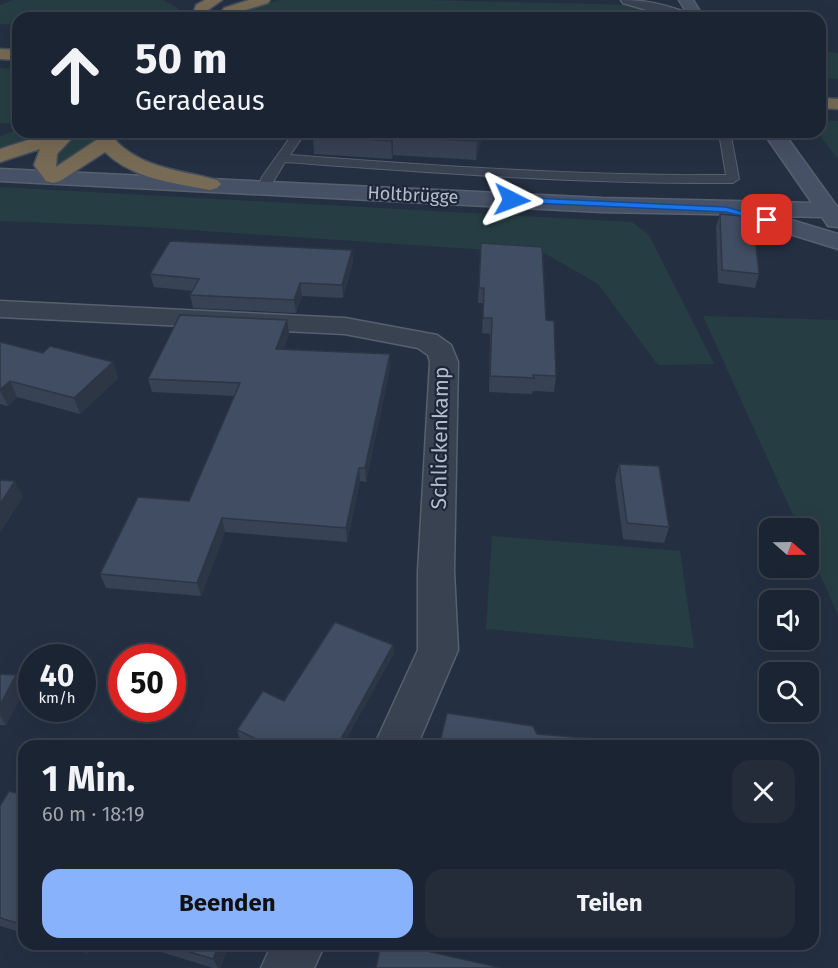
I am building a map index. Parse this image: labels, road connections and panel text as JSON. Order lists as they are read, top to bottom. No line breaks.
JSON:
{"streets":{"main road":["Holtbrügge"],"street":["Schlickenkamp"]},"north":"right","page":{"turn":["50 m","Geradeaus"],"speed":"40 km/h","limit":"50","heading":["1 Min.","60 m · 18:19"],"buttons":["Beenden","Teilen"]}}
